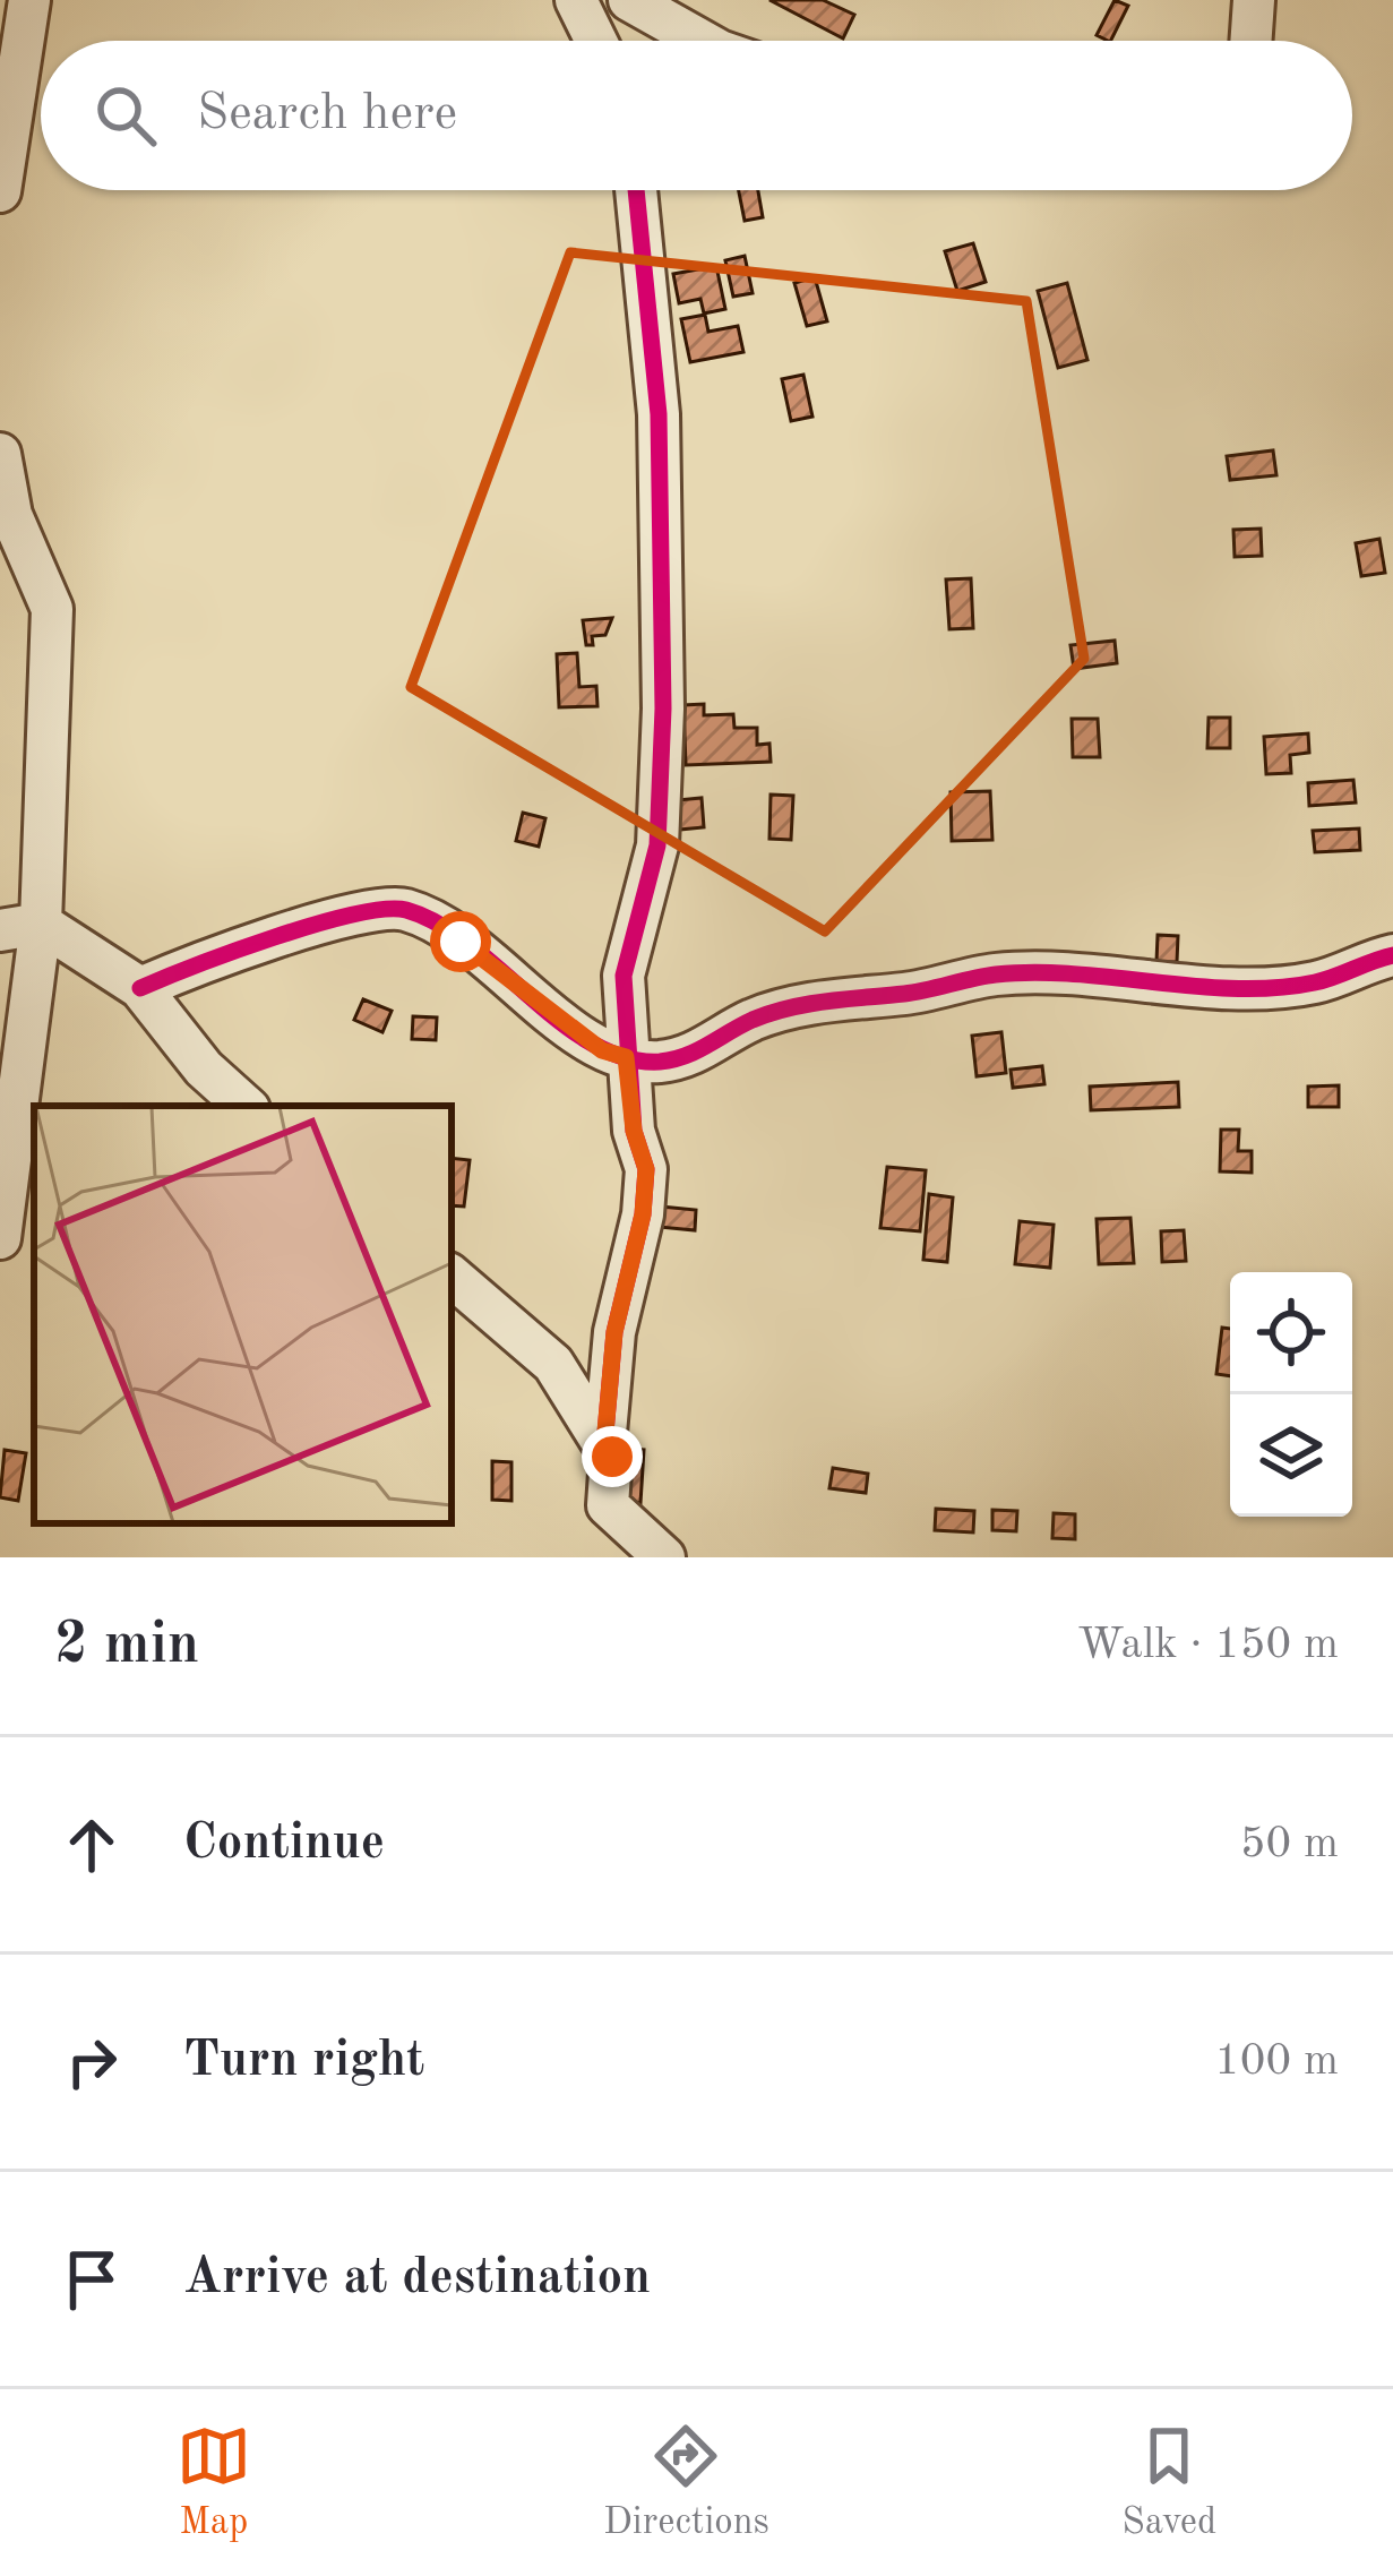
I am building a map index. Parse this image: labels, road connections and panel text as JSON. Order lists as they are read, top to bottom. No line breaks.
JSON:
{"page":{"search":"Search here","heading":["2 min","Walk · 150 m"],"list":[["Continue","50 m"],["Turn right","100 m"],"Arrive at destination"],"nav":["Map","Directions","Saved"]}}
